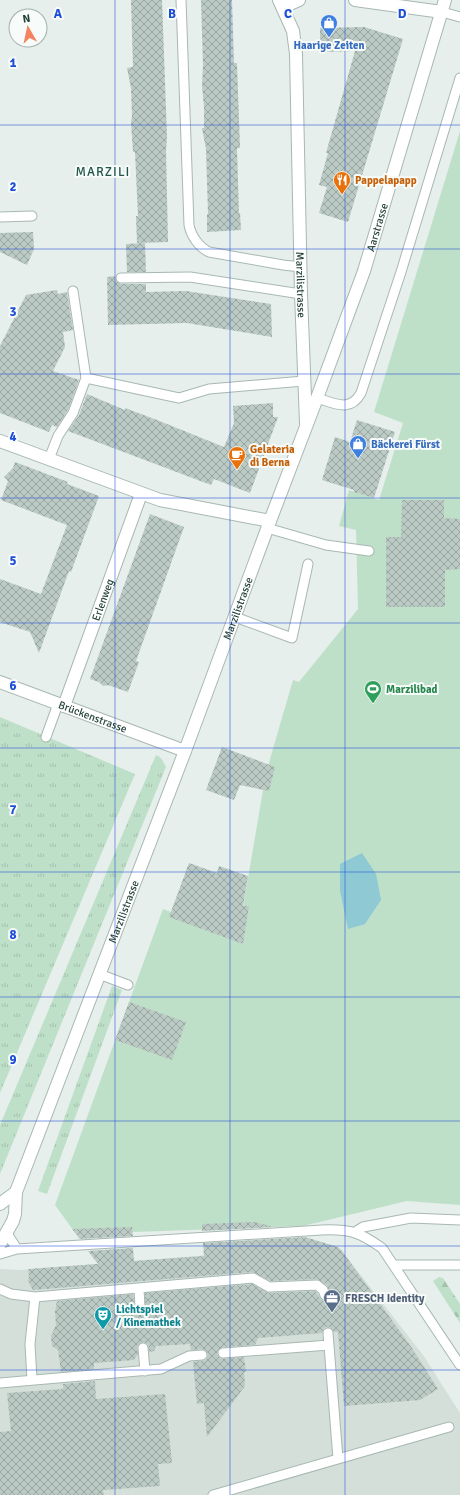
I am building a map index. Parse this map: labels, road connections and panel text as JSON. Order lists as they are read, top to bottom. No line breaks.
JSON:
{"streets":{"street":["Aarstrasse","Marzilistrasse","Erlenweg","Brückenstrasse"]},"crossings":[["Aarstrasse","Marzilistrasse"],["Marzilistrasse","Brückenstrasse"],["Erlenweg","Brückenstrasse"]],"districts":["MARZILI"],"places":{"shop":["Haarige Zeiten","Bäckerei Fürst"],"restaurant":["Pappelapapp"],"cafe":["Gelateria di Berna"],"sports":["Marzilibad"],"office":["FRESCH Identity"],"theatre":["Lichtspiel / Kinemathek"]},"north":"top","grid":{"columns":["A","B","C","D"],"rows":["1","2","3","4","5","6","7","8","9"]}}
